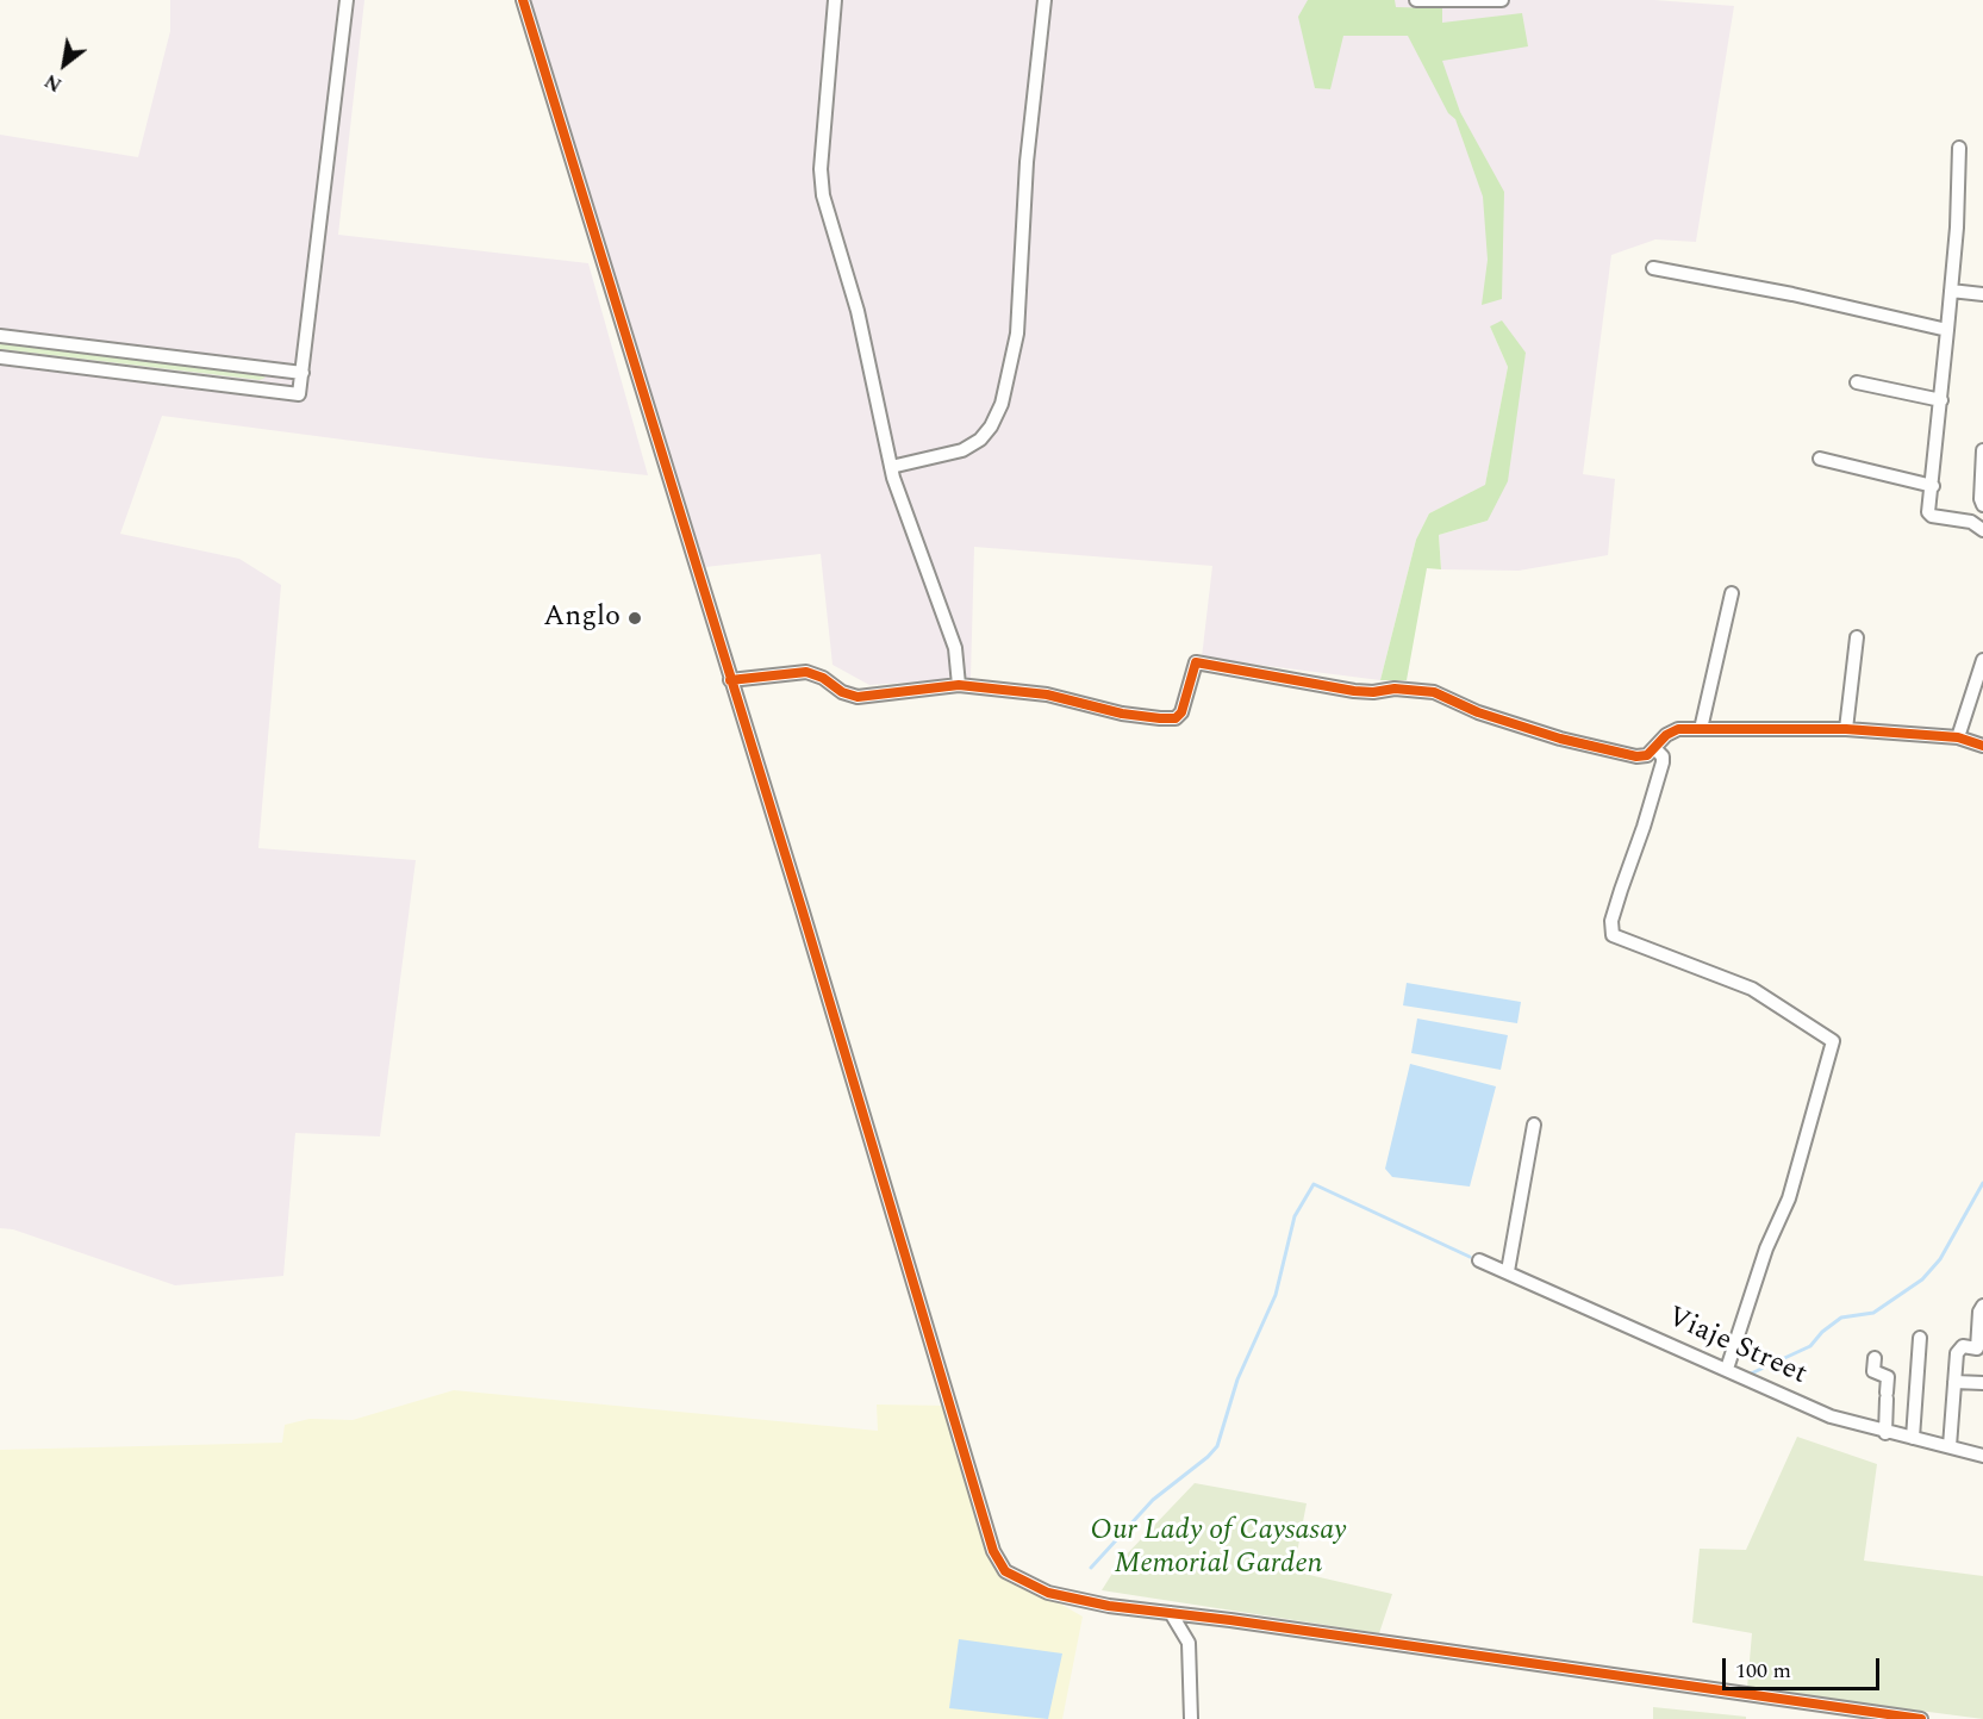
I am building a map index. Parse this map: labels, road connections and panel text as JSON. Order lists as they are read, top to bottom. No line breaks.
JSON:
{"streets":{"street":["Viaje Street"]},"parks":["Our Lady of Caysasay Memorial Garden"],"places":["Anglo"],"scale_bar":"100 m","north":"bottom left"}
